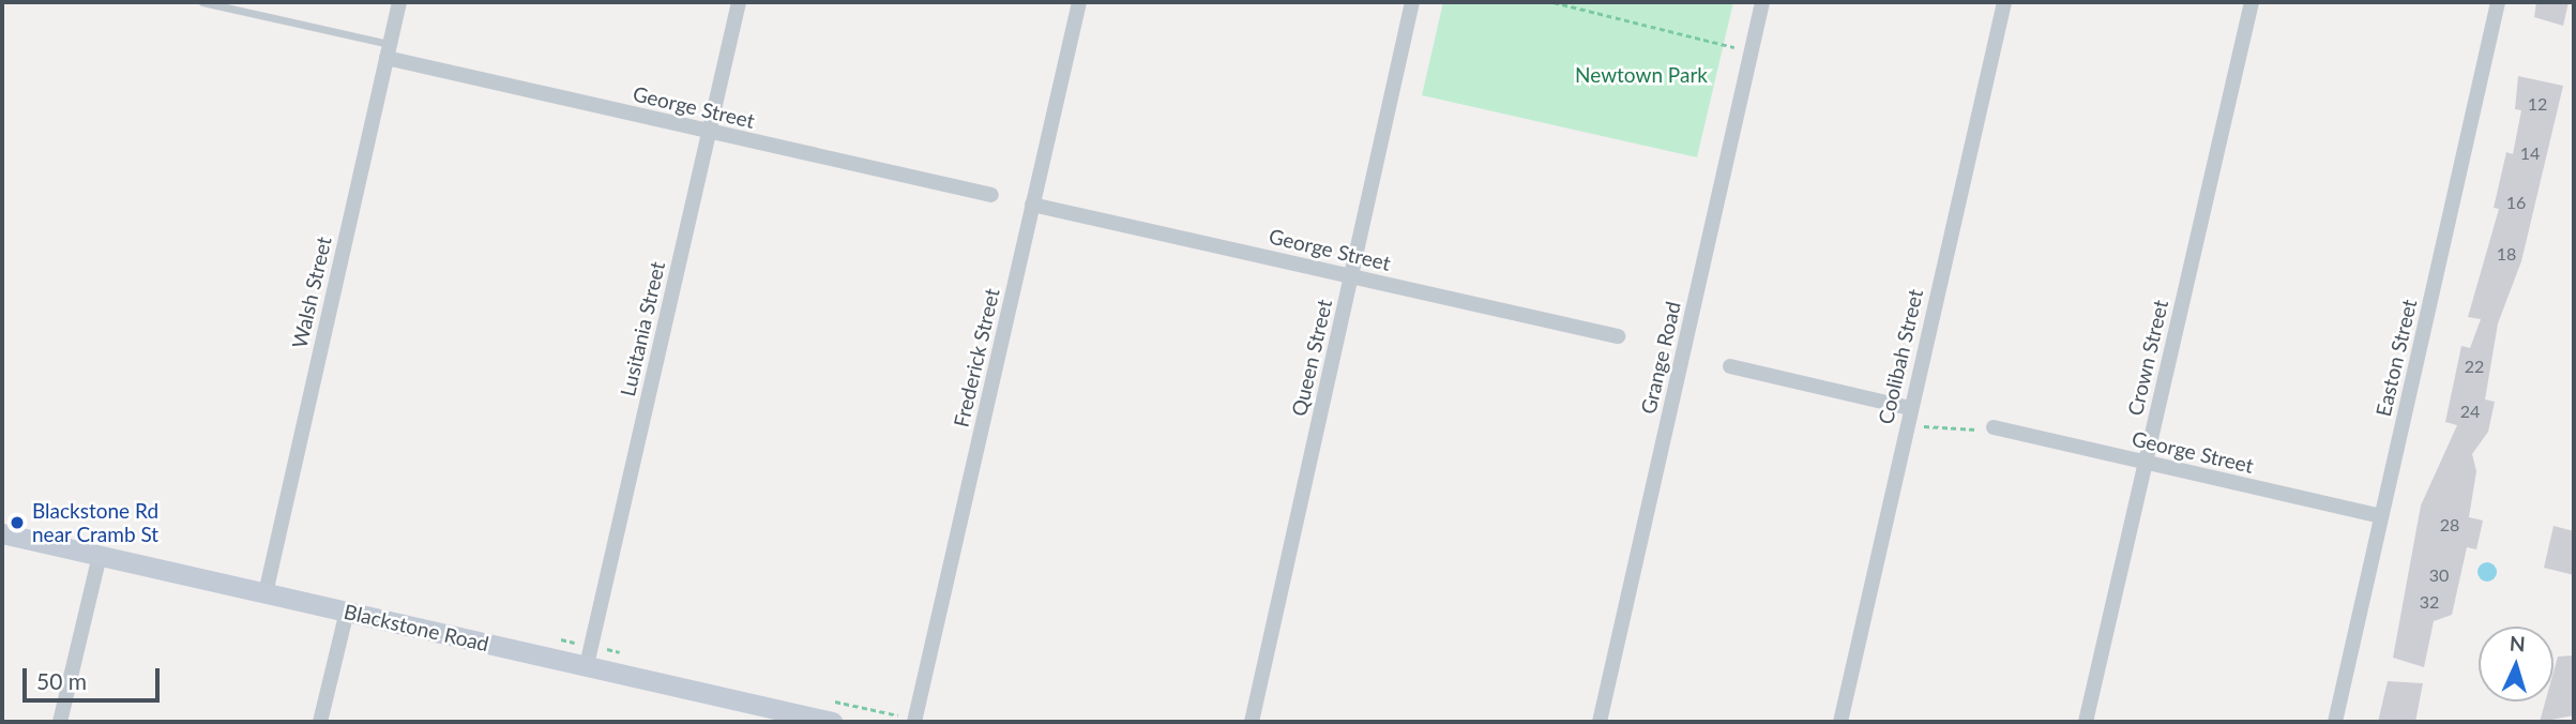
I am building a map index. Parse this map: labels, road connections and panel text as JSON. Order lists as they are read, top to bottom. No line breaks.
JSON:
{"streets":{"main road":["Blackstone Road"],"street":["George Street","Walsh Street","Lusitania Street","Coolibah Street","Frederick Street","Queen Street","Grange Road","Crown Street","Easton Street"]},"crossings":[["George Street","Walsh Street"],["George Street","Lusitania Street"],["George Street","Frederick Street"],["George Street","Queen Street"],["George Street","Crown Street"],["George Street","Easton Street"],["Walsh Street","Blackstone Road"],["Lusitania Street","Blackstone Road"]],"parks":["Newtown Park"],"places":["Blackstone Rd near Cramb St"],"house_numbers":["12","14","16","18","22","24","28","30","32"],"scale_bar":"50 m","north":"top"}
